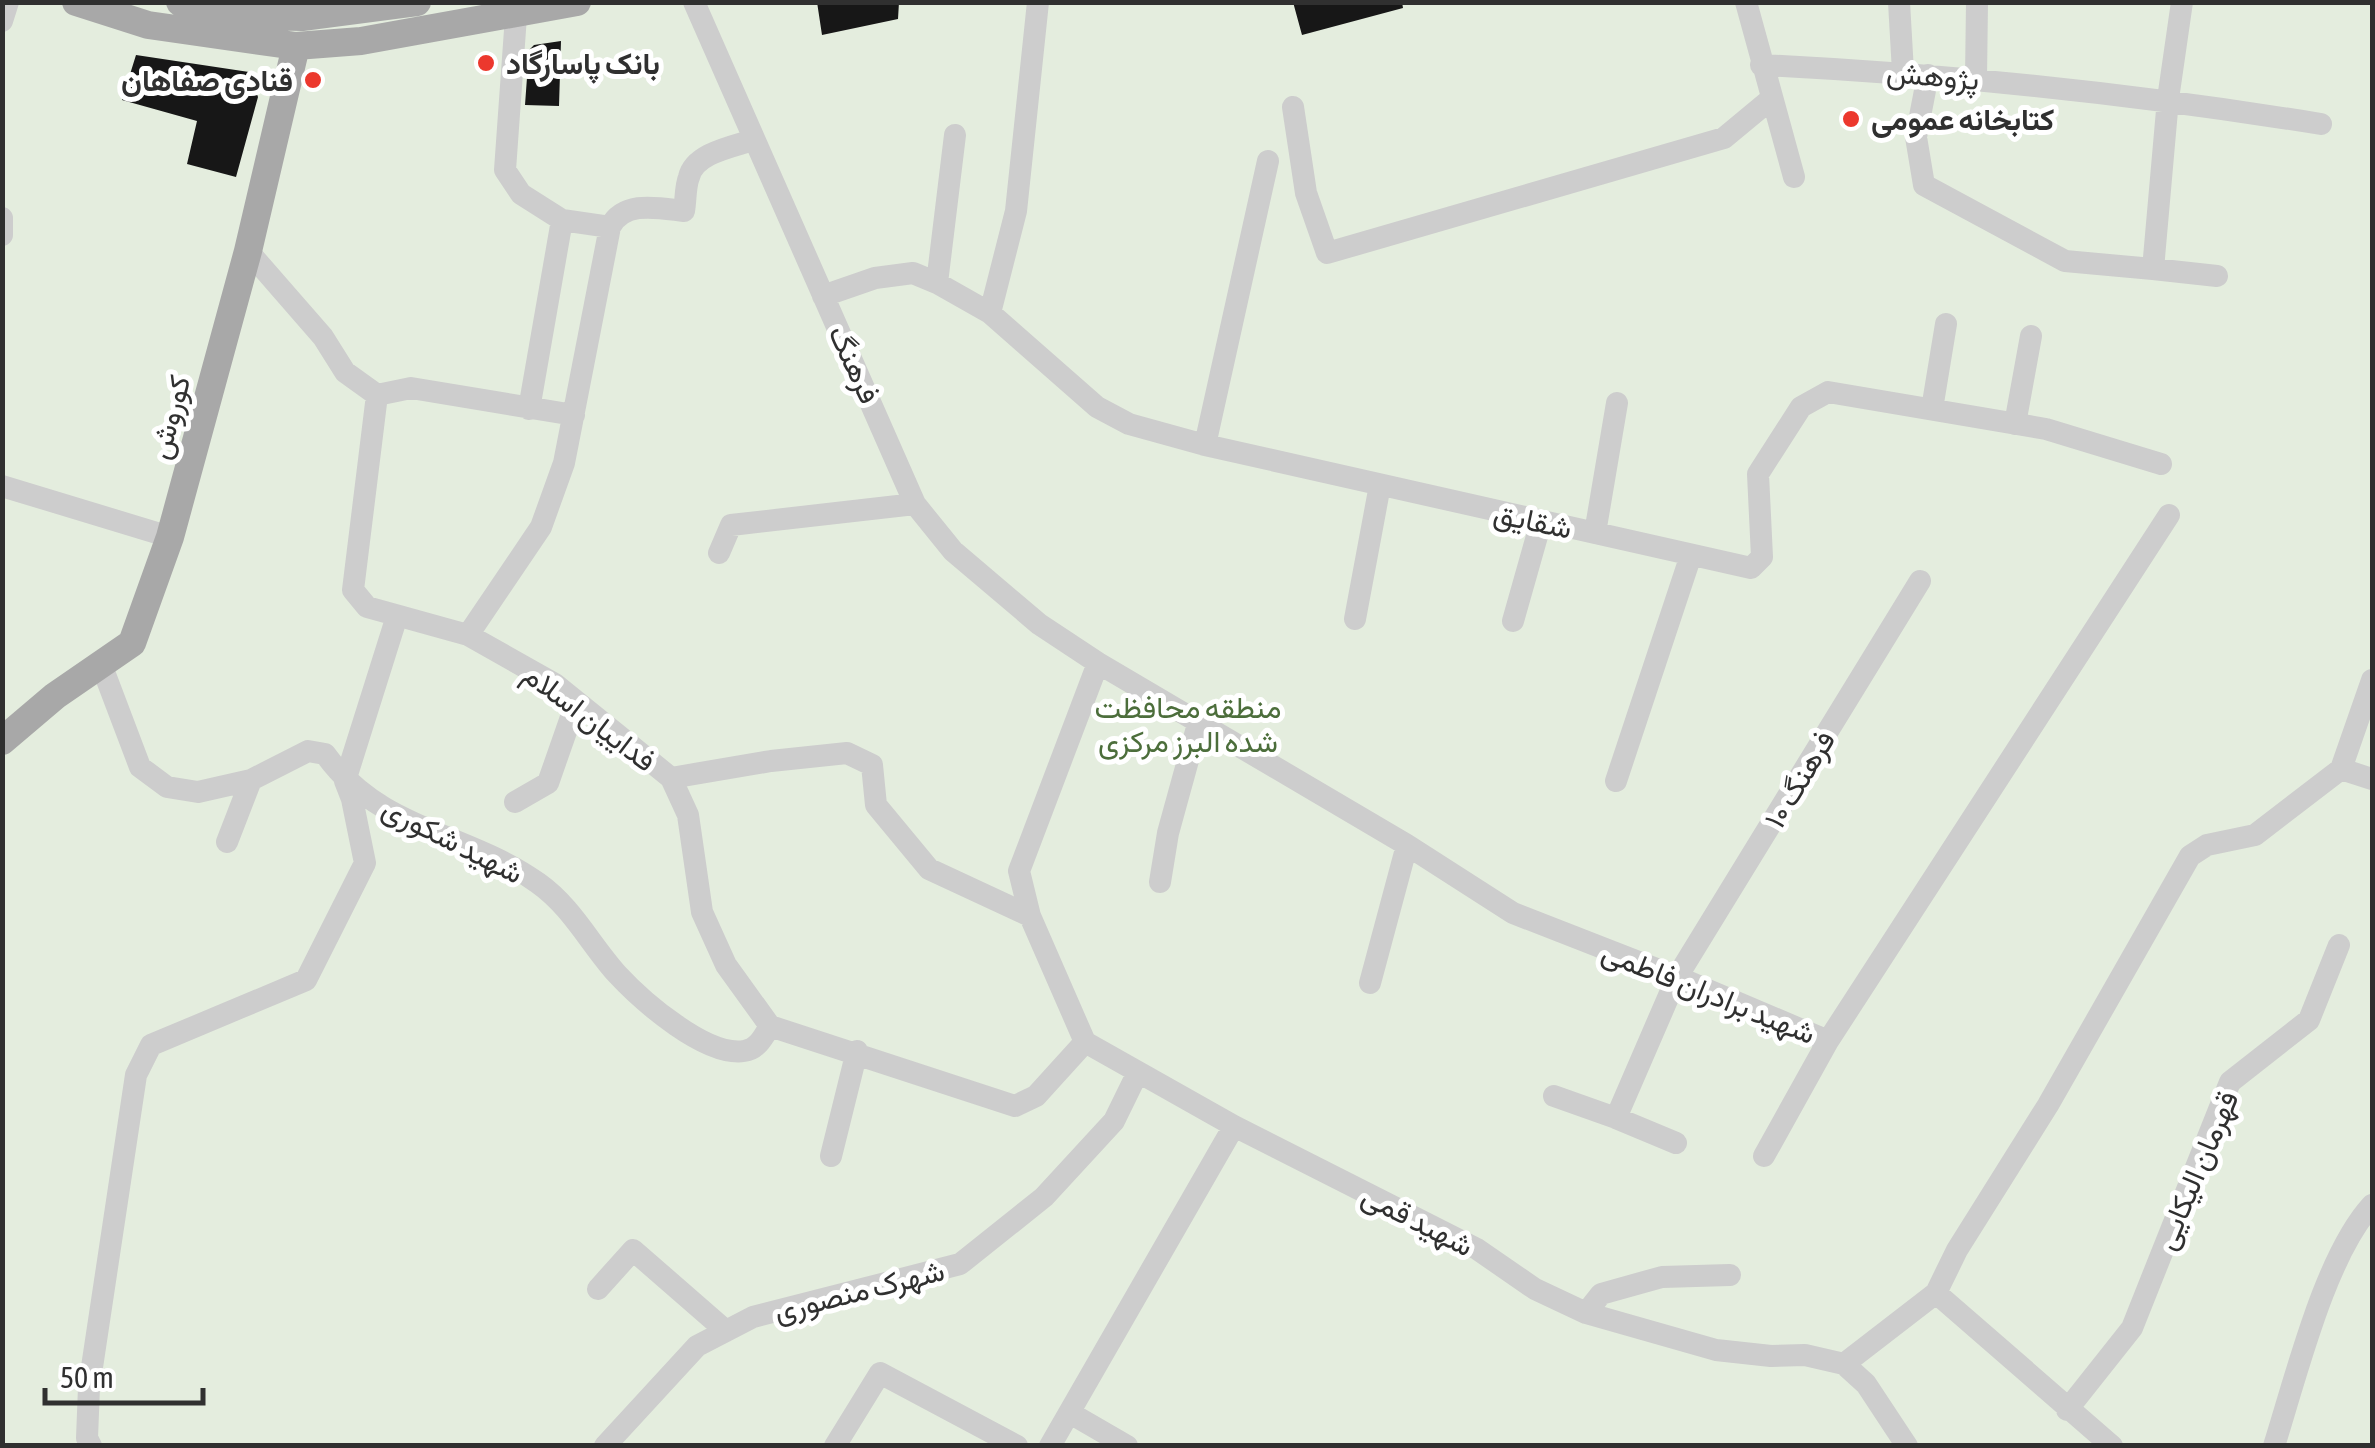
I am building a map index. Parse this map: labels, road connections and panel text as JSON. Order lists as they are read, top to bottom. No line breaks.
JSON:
{"streets":{"main road":["کوروش"],"street":["پژوهش","فرهنگ","شقایق","فداییان اسلام","فرهنگ ۱۰","شهید شکوری","شهید برادران فاطمی","قهرمان الیکایی","شهید قمی","شهرک منصوری"]},"crossings":[["فرهنگ","شقایق"],["فرهنگ","شهید برادران فاطمی"],["کوروش","شهید شکوری"],["فداییان اسلام","شهید شکوری"],["فرهنگ ۱۰","شهید برادران فاطمی"],["شهید قمی","شهرک منصوری"]],"parks":["منطقه محافظت شده البرز مرکزی"],"places":["بانک پاسارگاد","قنادی صفاهان","کتابخانه عمومی"],"scale_bar":"50 m"}
